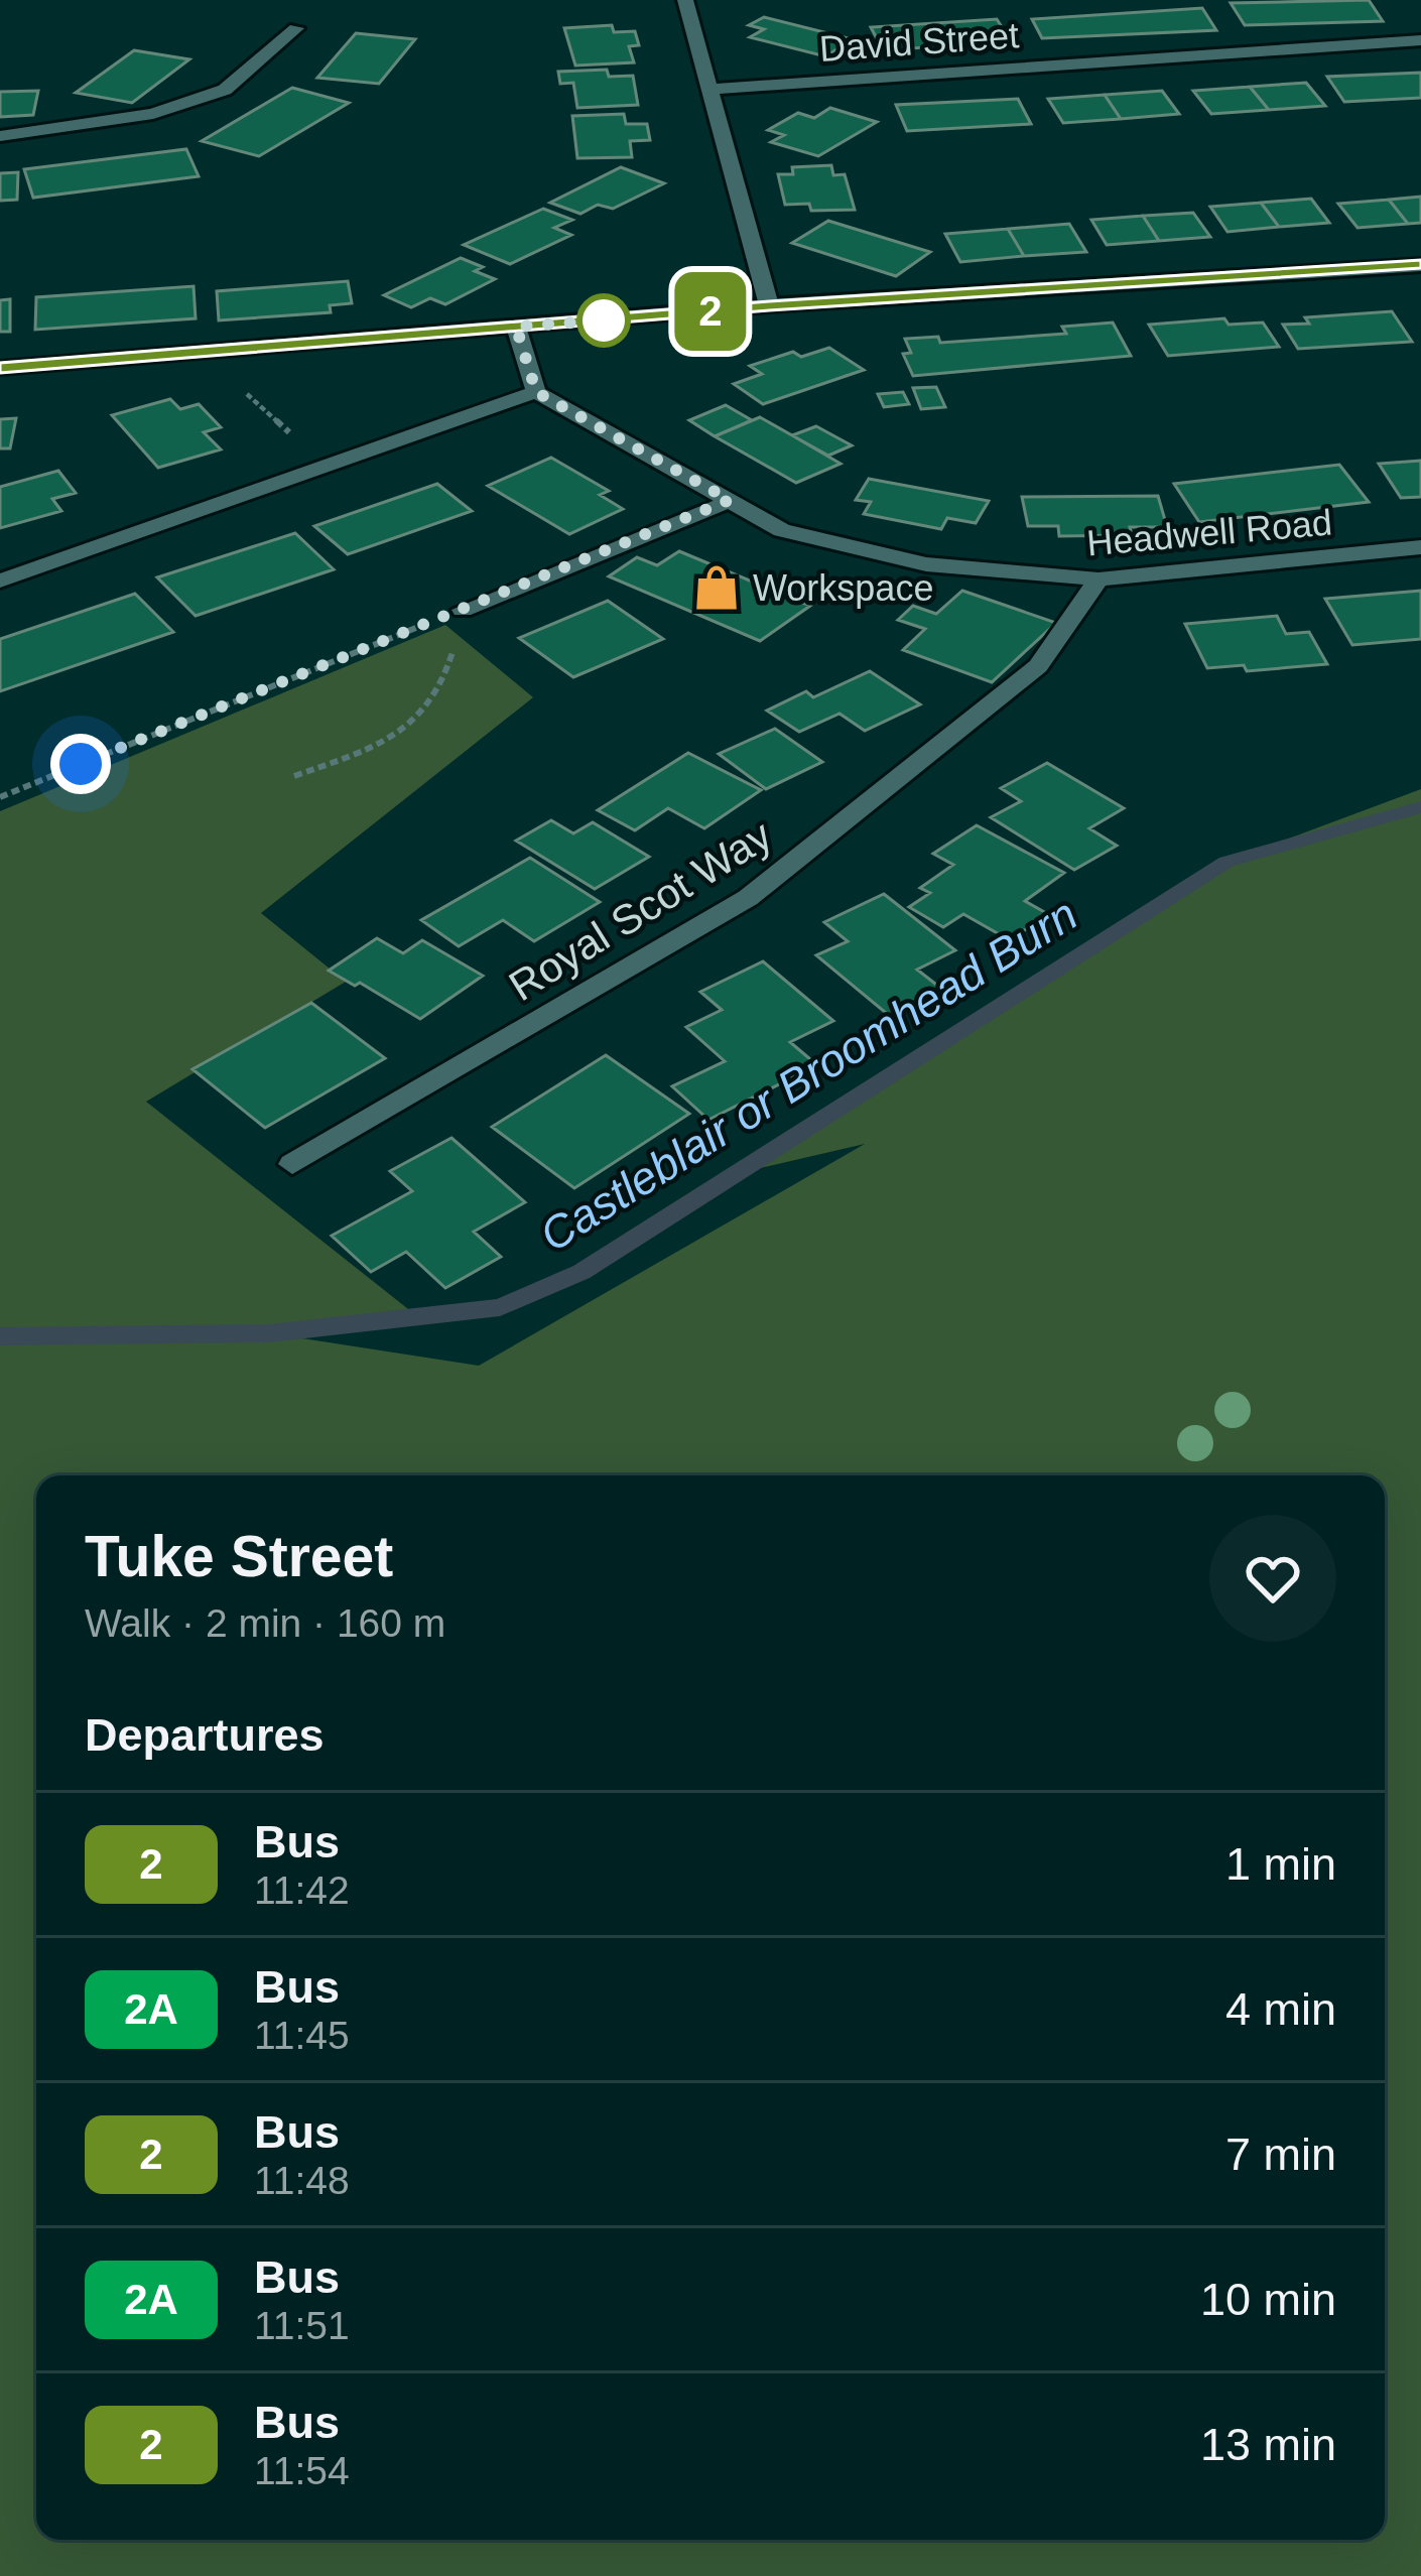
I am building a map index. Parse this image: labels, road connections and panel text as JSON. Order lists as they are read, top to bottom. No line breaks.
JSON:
{"streets":{"street":["David Street","Headwell Road","Royal Scot Way"]},"crossings":[["Headwell Road","Royal Scot Way"]],"water":["Castleblair or Broomhead Burn"],"places":{"shop":["Workspace"]},"lines":["bus line 2"],"page":{"on_map":"2","heading":[["Tuke Street","Walk · 2 min · 160 m"],"Departures"],"list":[{"mark":"2","name":"Bus","note":"11:42","value":"1 min"},{"mark":"2A","name":"Bus","note":"11:45","value":"4 min"},{"mark":"2","name":"Bus","note":"11:48","value":"7 min"},{"mark":"2A","name":"Bus","note":"11:51","value":"10 min"},{"mark":"2","name":"Bus","note":"11:54","value":"13 min"}]}}
